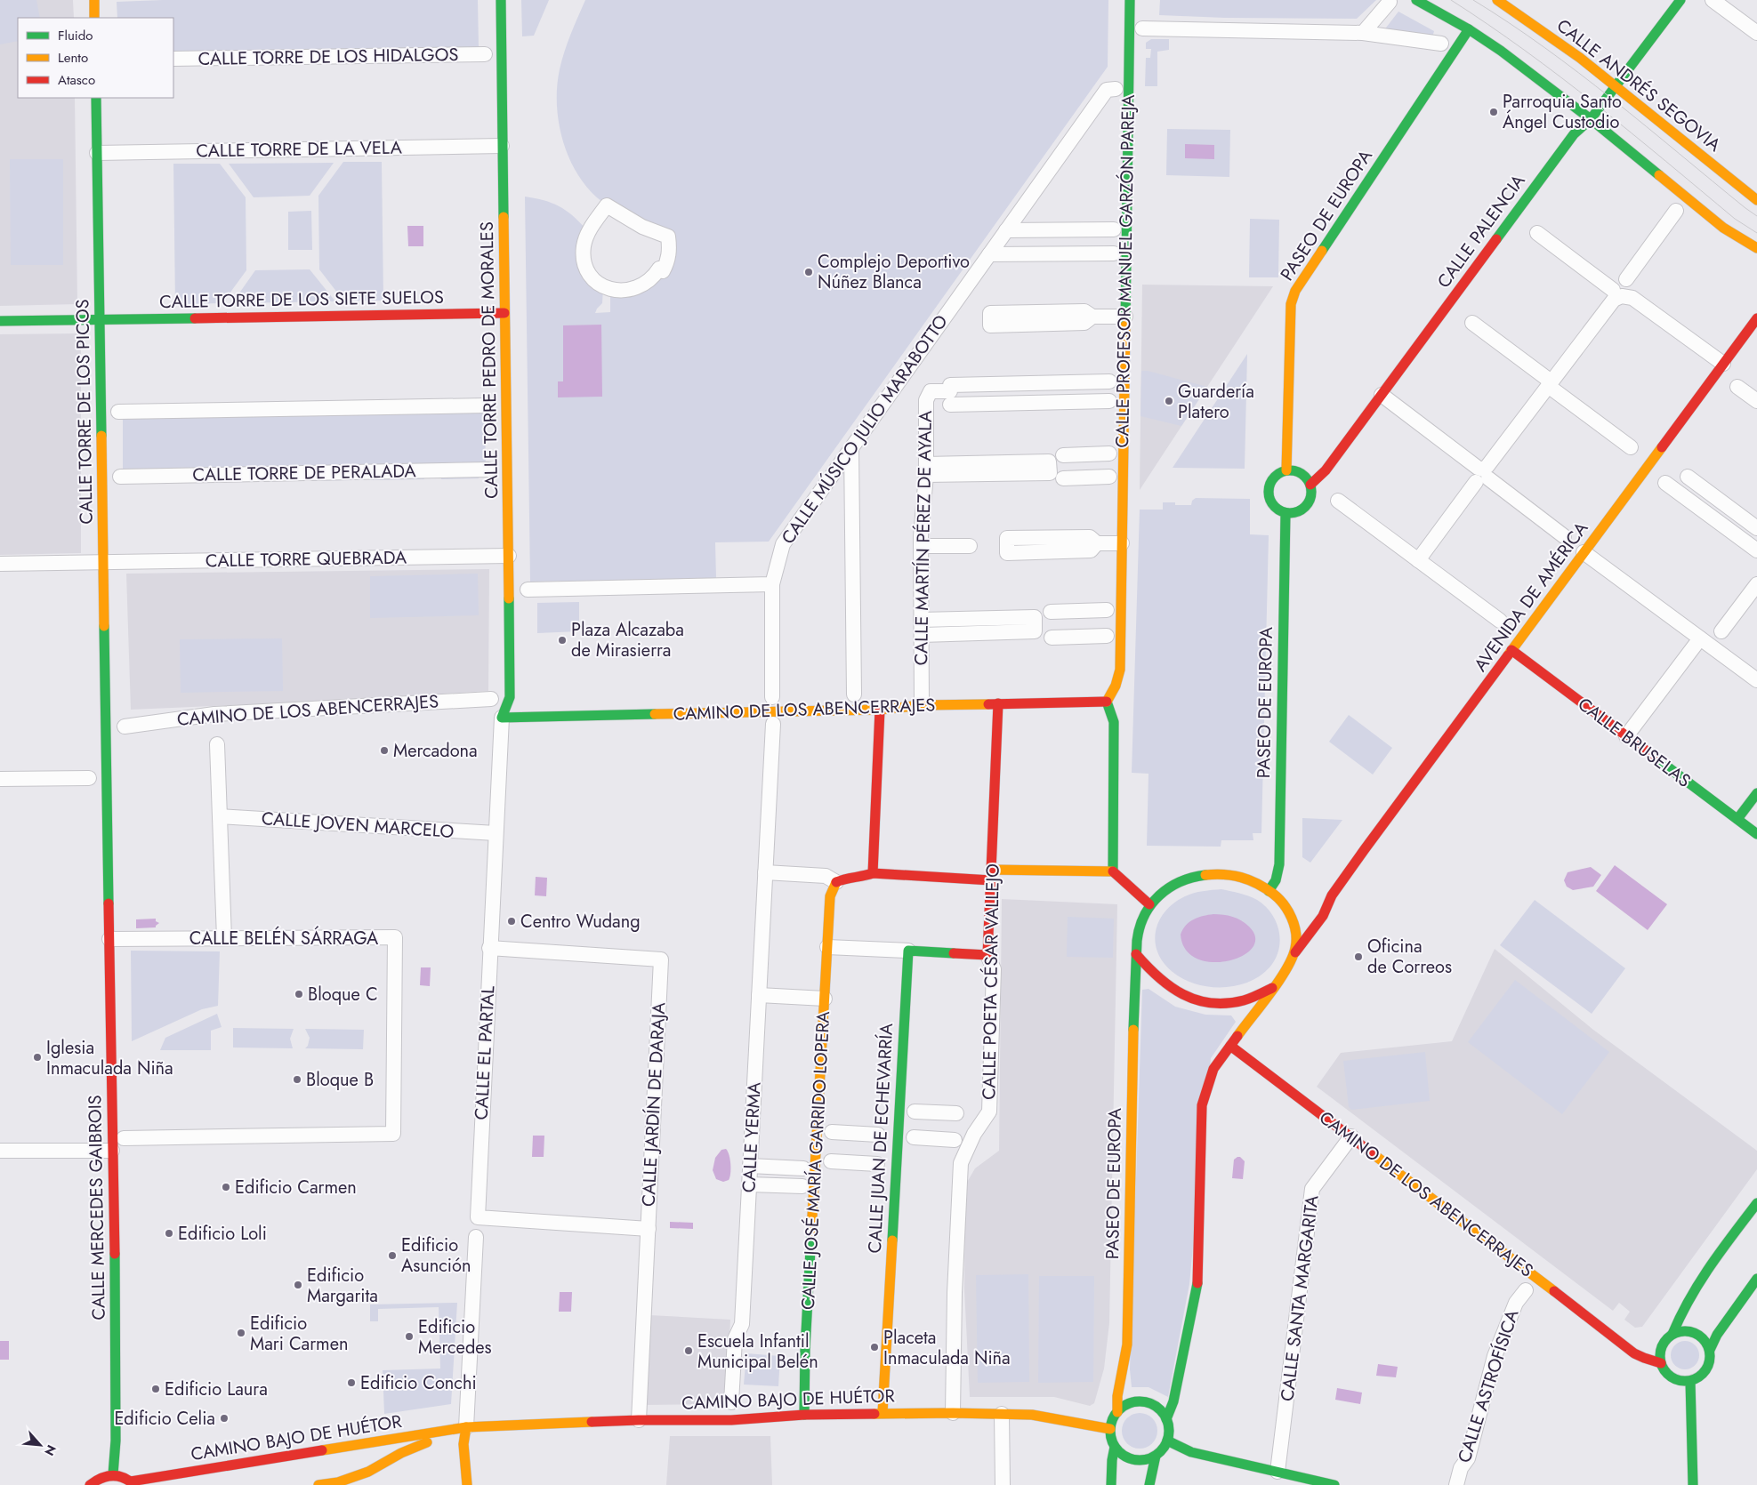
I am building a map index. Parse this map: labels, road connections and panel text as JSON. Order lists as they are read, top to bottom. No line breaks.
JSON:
{"streets":{"street":["CALLE TORRE DE LOS HIDALGOS","CALLE ANDRÉS SEGOVIA","CALLE TORRE DE LA VELA","PASEO DE EUROPA","CALLE PALENCIA","CALLE PROFESOR MANUEL GARZÓN PAREJA","CALLE TORRE DE LOS SIETE SUELOS","CALLE TORRE PEDRO DE MORALES","CALLE TORRE DE LOS PICOS","CALLE MÚSICO JULIO MARABOTTO","CALLE TORRE DE PERALADA","CALLE MARTÍN PÉREZ DE AYALA","CALLE TORRE QUEBRADA","AVENIDA DE AMÉRICA","CAMINO DE LOS ABENCERRAJES","CALLE BRUSELAS","CALLE JOVEN MARCELO","CALLE BELÉN SÁRRAGA","CALLE POETA CÉSAR VALLEJO","CALLE EL PARTAL","CALLE JARDÍN DE DARAJA","CALLE YERMA","CALLE JUAN DE ECHEVARRÍA","CALLE JOSÉ MARÍA GARRIDO LOPERA","CALLE MERCEDES GAIBROIS","CALLE SANTA MARGARITA","CALLE ASTROFÍSICA","CAMINO BAJO DE HUÉTOR"]},"crossings":[["CALLE ANDRÉS SEGOVIA","CALLE PALENCIA"],["CALLE TORRE DE LA VELA","CALLE TORRE PEDRO DE MORALES"],["CALLE TORRE DE LA VELA","CALLE TORRE DE LOS PICOS"],["PASEO DE EUROPA","CALLE PALENCIA"],["PASEO DE EUROPA","AVENIDA DE AMÉRICA"],["PASEO DE EUROPA","CAMINO BAJO DE HUÉTOR"],["CALLE PROFESOR MANUEL GARZÓN PAREJA","CALLE MÚSICO JULIO MARABOTTO"],["CALLE PROFESOR MANUEL GARZÓN PAREJA","CAMINO DE LOS ABENCERRAJES"],["CALLE TORRE DE LOS SIETE SUELOS","CALLE TORRE PEDRO DE MORALES"],["CALLE TORRE DE LOS SIETE SUELOS","CALLE TORRE DE LOS PICOS"],["CALLE TORRE PEDRO DE MORALES","CALLE TORRE QUEBRADA"],["CALLE TORRE PEDRO DE MORALES","CAMINO DE LOS ABENCERRAJES"],["CALLE TORRE PEDRO DE MORALES","CALLE EL PARTAL"],["CALLE TORRE DE LOS PICOS","CALLE TORRE QUEBRADA"],["CALLE TORRE DE LOS PICOS","CALLE MERCEDES GAIBROIS"],["CALLE MARTÍN PÉREZ DE AYALA","CAMINO DE LOS ABENCERRAJES"],["AVENIDA DE AMÉRICA","CALLE BRUSELAS"],["CAMINO DE LOS ABENCERRAJES","CALLE POETA CÉSAR VALLEJO"],["CAMINO DE LOS ABENCERRAJES","CALLE EL PARTAL"],["CAMINO DE LOS ABENCERRAJES","CALLE SANTA MARGARITA"],["CALLE JOVEN MARCELO","CALLE EL PARTAL"],["CALLE BELÉN SÁRRAGA","CALLE MERCEDES GAIBROIS"],["CALLE POETA CÉSAR VALLEJO","CAMINO BAJO DE HUÉTOR"],["CALLE EL PARTAL","CALLE JARDÍN DE DARAJA"],["CALLE JARDÍN DE DARAJA","CAMINO BAJO DE HUÉTOR"],["CALLE YERMA","CALLE JOSÉ MARÍA GARRIDO LOPERA"],["CALLE JUAN DE ECHEVARRÍA","CAMINO BAJO DE HUÉTOR"],["CALLE JOSÉ MARÍA GARRIDO LOPERA","CAMINO BAJO DE HUÉTOR"]],"places":["Parroquia Santo Ángel Custodio","Complejo Deportivo Núñez Blanca","Guardería Platero","Plaza Alcazaba de Mirasierra","Mercadona","Centro Wudang","Oficina de Correos","Bloque C","Iglesia Inmaculada Niña","Bloque B","Edificio Carmen","Edificio Loli","Edificio Asunción","Edificio Margarita","Edificio Mari Carmen","Edificio Mercedes","Placeta Inmaculada Niña","Escuela Infantil Municipal Belén","Edificio Conchi","Edificio Laura","Edificio Celia"],"legend":["Fluido","Lento","Atasco"],"north":"bottom right"}
